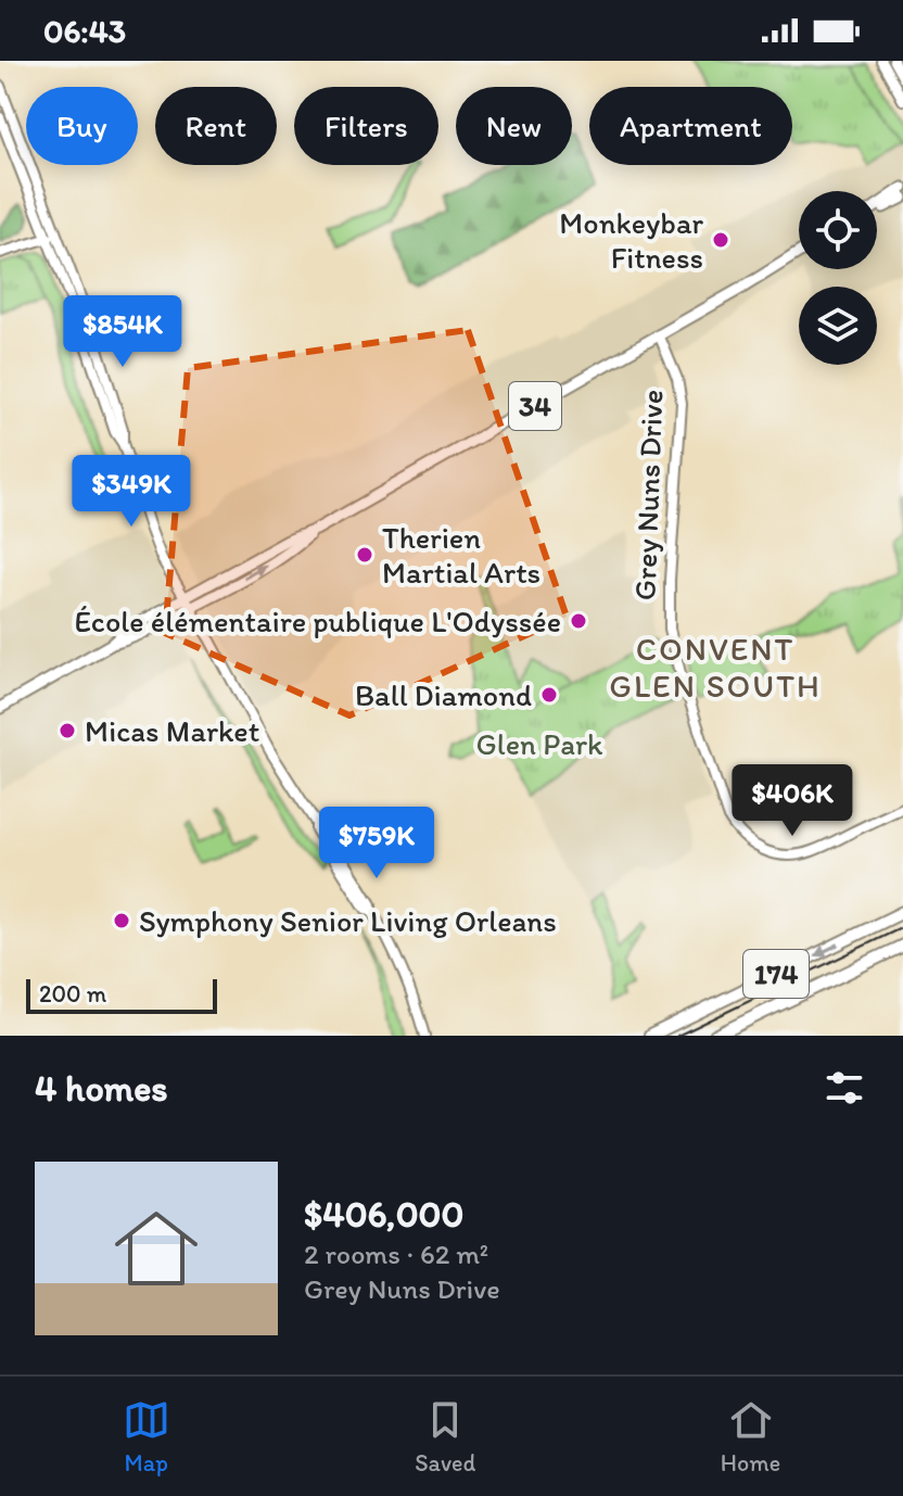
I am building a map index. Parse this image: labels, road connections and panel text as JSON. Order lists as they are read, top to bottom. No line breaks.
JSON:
{"streets":{"highway":["174"],"main road":["34","Grey Nuns Drive"]},"crossings":[["34","Grey Nuns Drive"]],"districts":["CONVENT GLEN SOUTH"],"parks":["Glen Park"],"places":["Monkeybar Fitness","Therien Martial Arts","École élémentaire publique L'Odyssée","Ball Diamond","Micas Market","Symphony Senior Living Orleans"],"scale_bar":"200 m","page":{"status":"06:43","chip":["Buy","Rent","Filters","New","Apartment"],"price":["$854K","$349K","$406K","$759K"],"scale":"200 m","heading":"4 homes","list":[{"name":"$406,000","note":"2 rooms · 62 m² · Grey Nuns Drive"}],"tabs":["Map","Saved","Home"]}}
